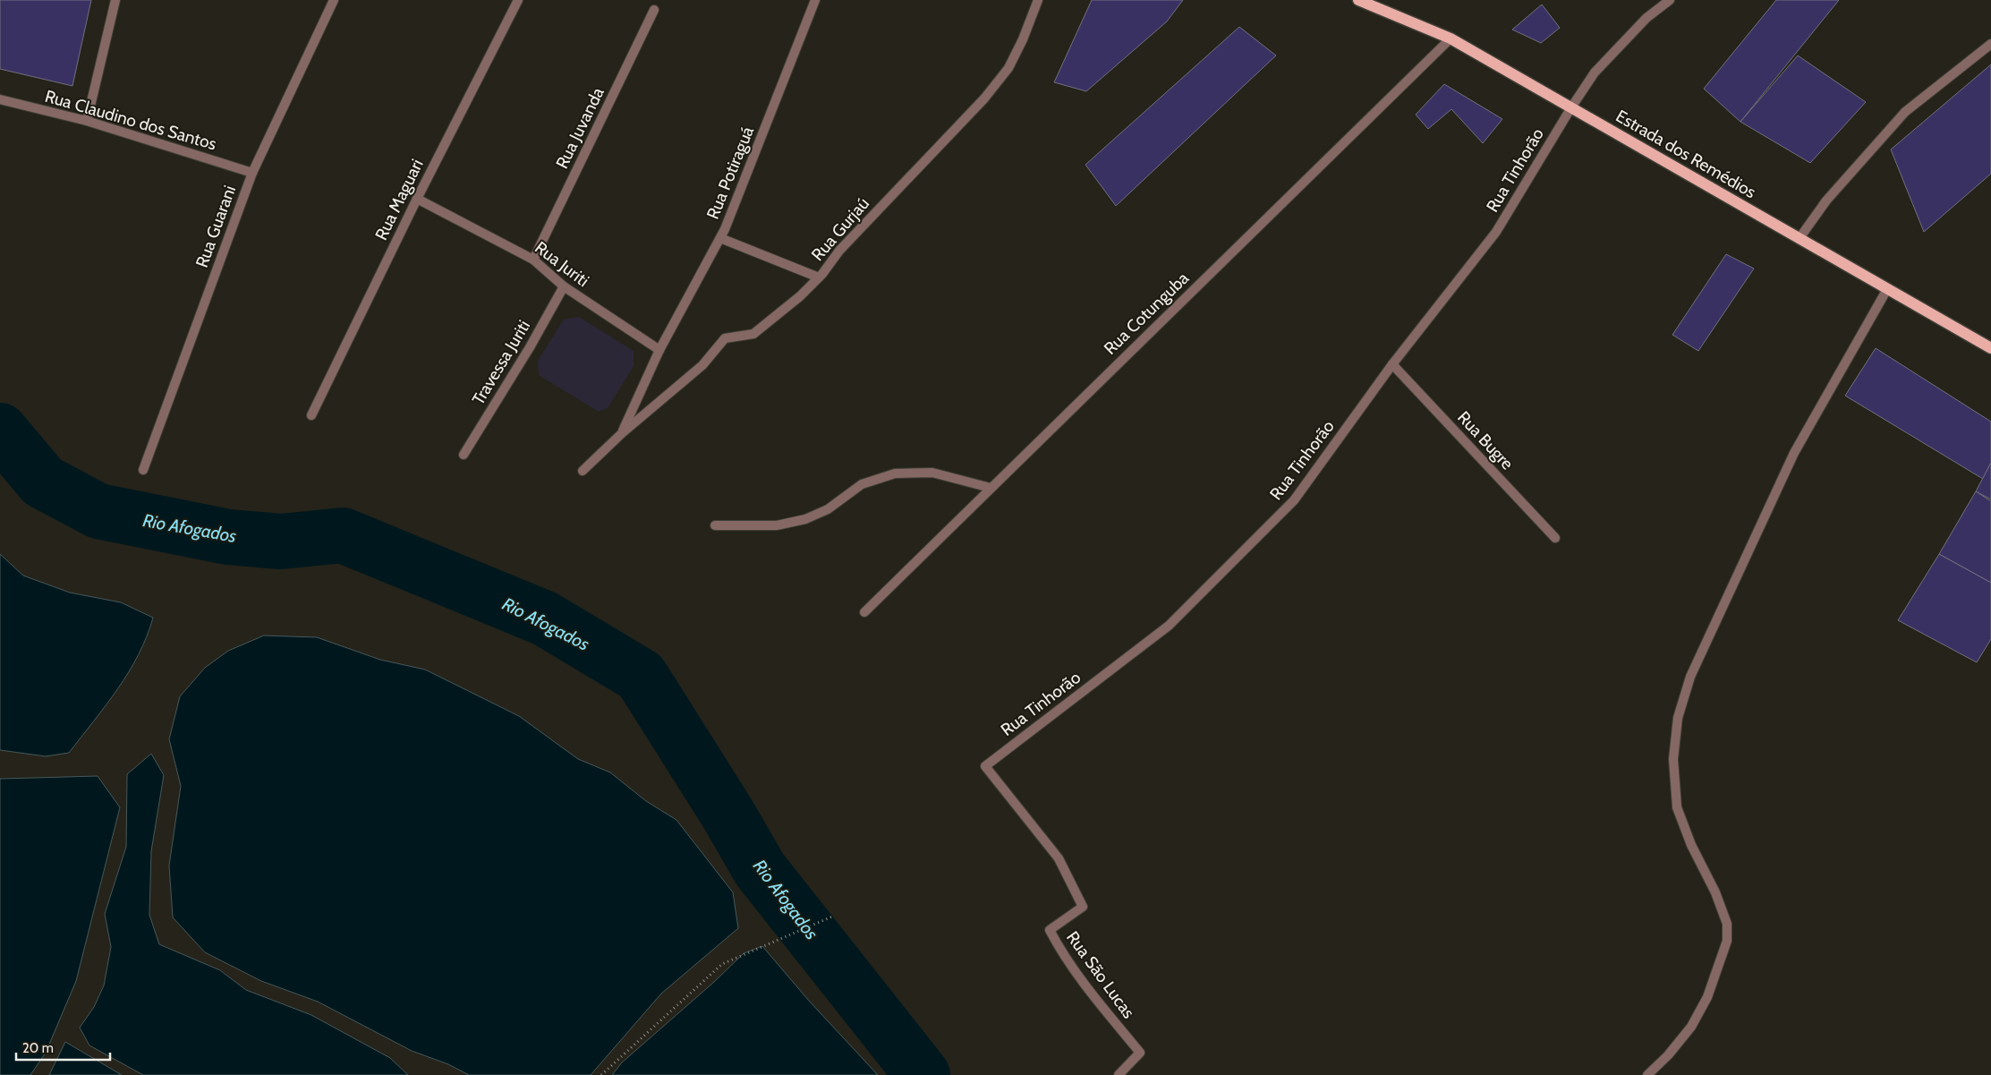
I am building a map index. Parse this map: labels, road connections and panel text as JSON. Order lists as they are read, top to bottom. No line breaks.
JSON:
{"streets":{"main road":["Estrada dos Remédios"],"street":["Rua Claudino dos Santos","Rua Juvanda","Rua Tinhorão","Rua Potiraguá","Rua Maguari","Rua Guarani","Rua Gurjaú","Rua Juriti","Rua Cotunguba","Travessa Juriti","Rua Bugre","Rua São Lucas"]},"crossings":[["Rua Claudino dos Santos","Rua Guarani"],["Rua Juvanda","Rua Juriti"],["Estrada dos Remédios","Rua Tinhorão"],["Estrada dos Remédios","Rua Cotunguba"],["Rua Tinhorão","Rua Bugre"],["Rua Tinhorão","Rua São Lucas"],["Rua Potiraguá","Rua Gurjaú"],["Rua Potiraguá","Rua Juriti"],["Rua Maguari","Rua Juriti"],["Rua Gurjaú","Rua Juriti"],["Rua Juriti","Travessa Juriti"]],"water":["Rio Afogados"],"scale_bar":"20 m"}
